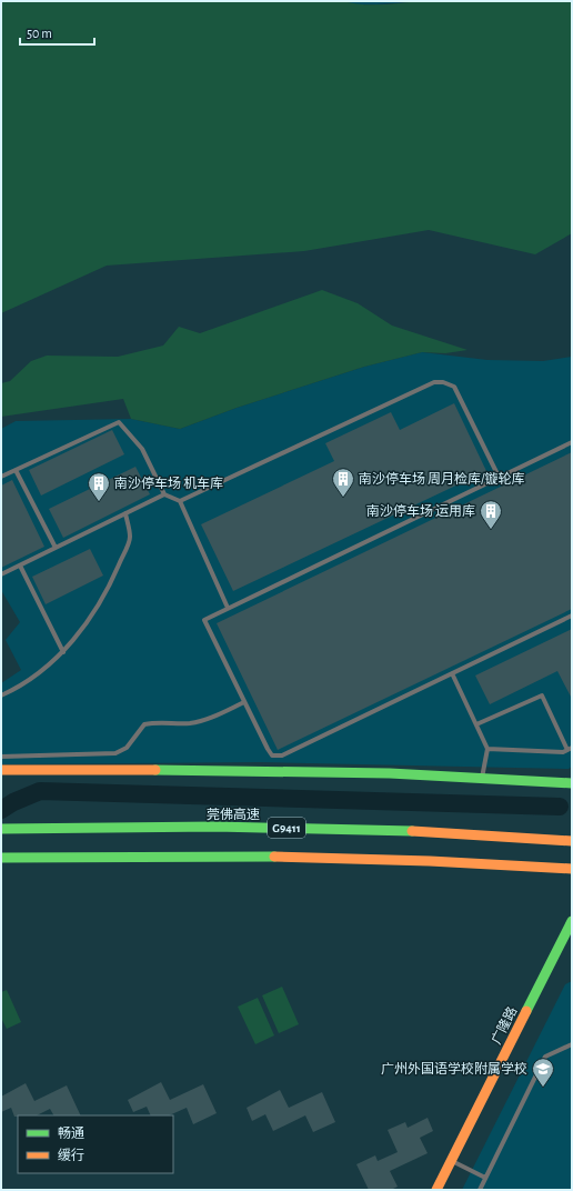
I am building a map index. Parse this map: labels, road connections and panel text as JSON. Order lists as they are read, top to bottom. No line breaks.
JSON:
{"streets":{"main road":["莞佛高速","G9411","广隆路"]},"places":{"building":["南沙停车场 周月检库/镟轮库","南沙停车场 机车库","南沙停车场 运用库"],"school or university":["广州外国语学校附属学校"]},"legend":["畅通","缓行"],"scale_bar":"50 m"}
